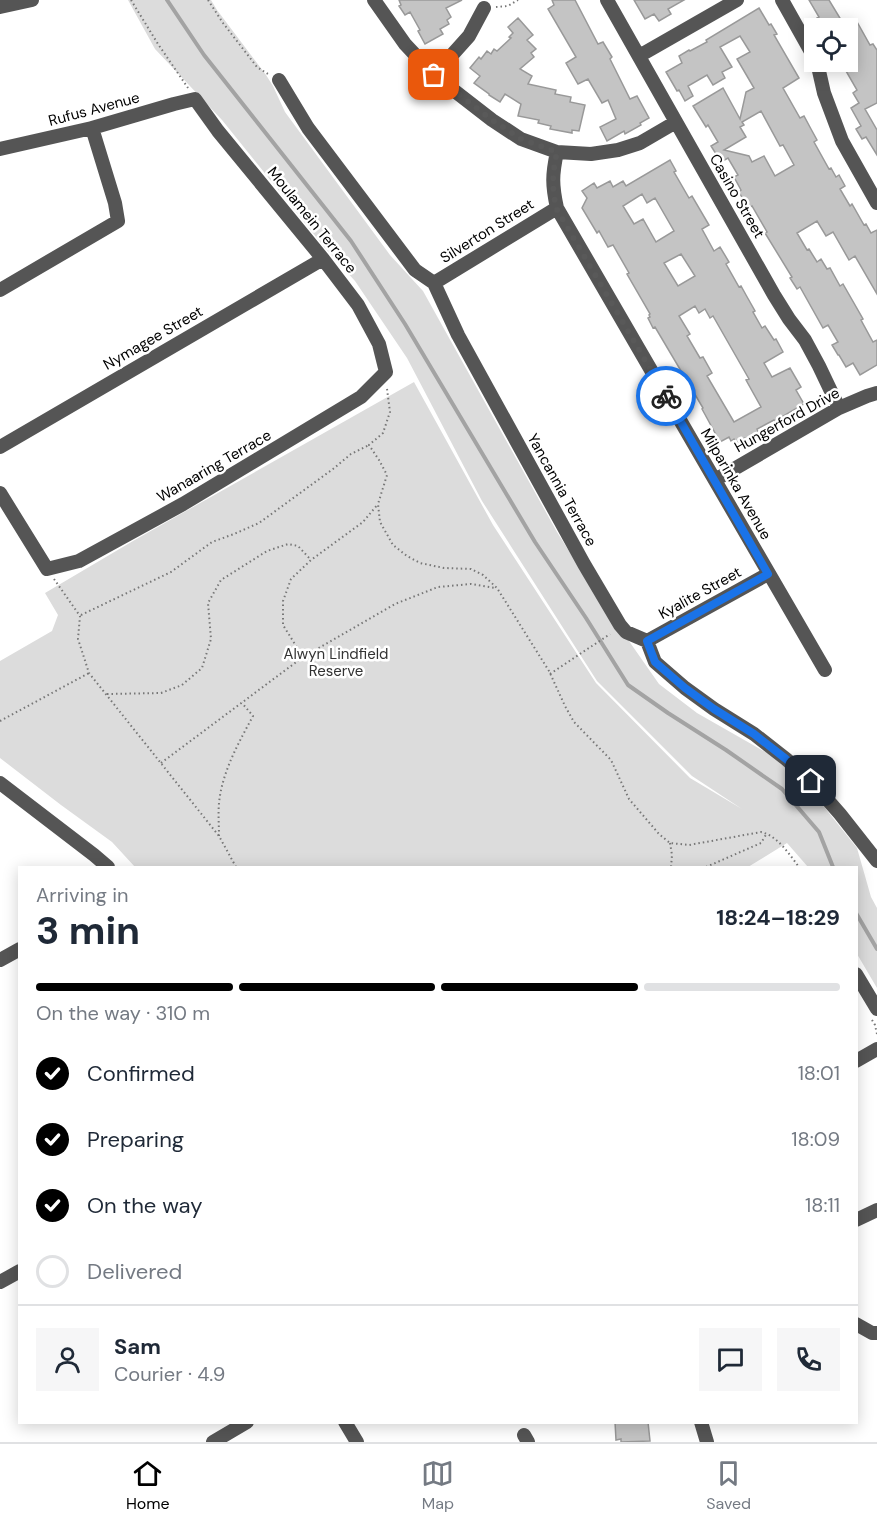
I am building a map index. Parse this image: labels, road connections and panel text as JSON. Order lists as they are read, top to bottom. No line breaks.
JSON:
{"streets":{"street":["Rufus Avenue","Casino Street","Moulamein Terrace","Silverton Street","Nymagee Street","Hungerford Drive","Wanaaring Terrace","Milparinka Avenue","Yancannia Terrace","Kyalite Street"]},"crossings":[["Rufus Avenue","Moulamein Terrace"],["Casino Street","Hungerford Drive"],["Moulamein Terrace","Nymagee Street"],["Moulamein Terrace","Wanaaring Terrace"],["Silverton Street","Milparinka Avenue"],["Silverton Street","Yancannia Terrace"],["Hungerford Drive","Milparinka Avenue"],["Milparinka Avenue","Kyalite Street"],["Yancannia Terrace","Kyalite Street"]],"parks":["Alwyn Lindfield Reserve"],"page":{"heading":["3 min","Arriving in","18:24–18:29"],"panel":["Sam","Courier · 4.9"],"bar":"On the way · 310 m","list":[["Confirmed","18:01"],["Preparing","18:09"],["On the way","18:11"],"Delivered"],"tabs":["Home","Map","Saved"]}}
